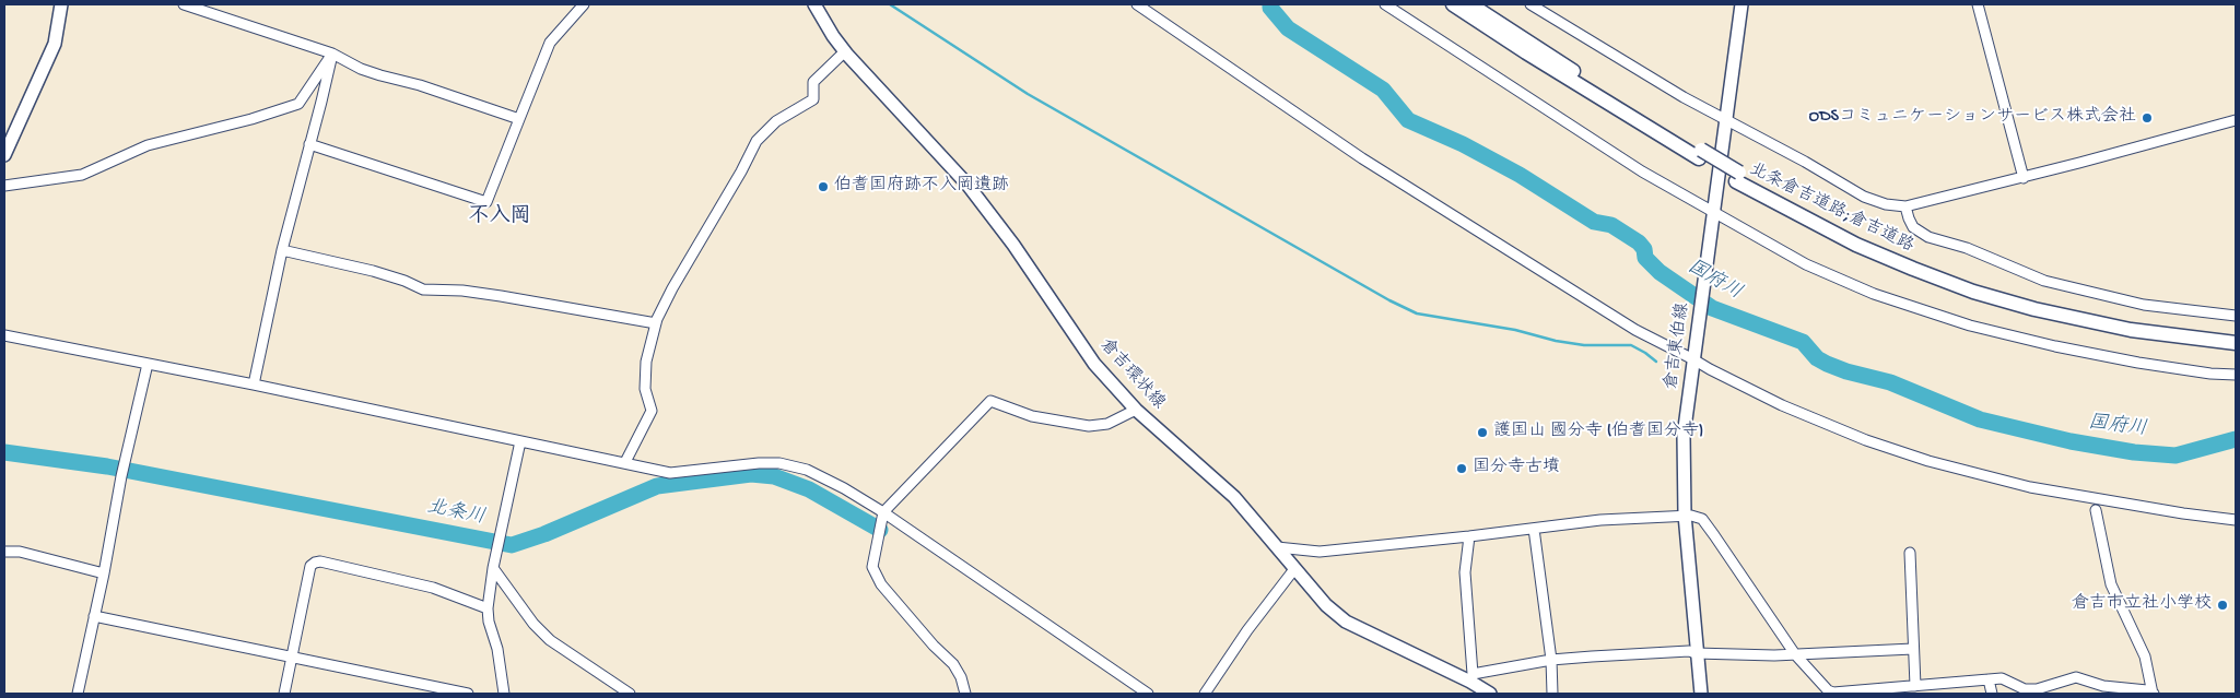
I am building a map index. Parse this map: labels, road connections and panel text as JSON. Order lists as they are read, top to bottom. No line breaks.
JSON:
{"streets":{"highway":["北条倉吉道路;倉吉道路"],"main road":["倉吉東伯線","倉吉環状線"]},"districts":["不入岡"],"water":["国府川","北条川"],"places":["ODSコミュニケーションサービス株式会社","伯耆国府跡不入岡遺跡","護国山 國分寺 (伯耆国分寺)","国分寺古墳","倉吉市立社小学校"]}
